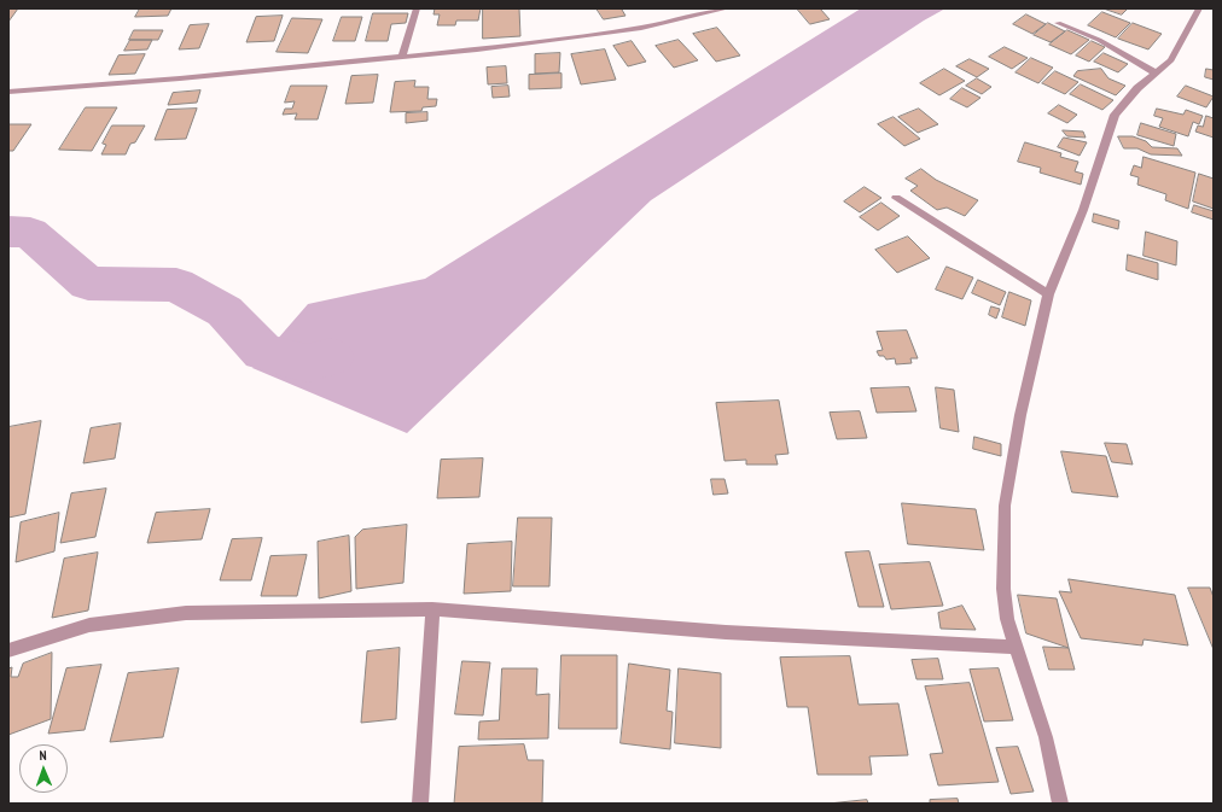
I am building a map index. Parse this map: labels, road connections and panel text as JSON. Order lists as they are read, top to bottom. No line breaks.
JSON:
{"north":"top"}
